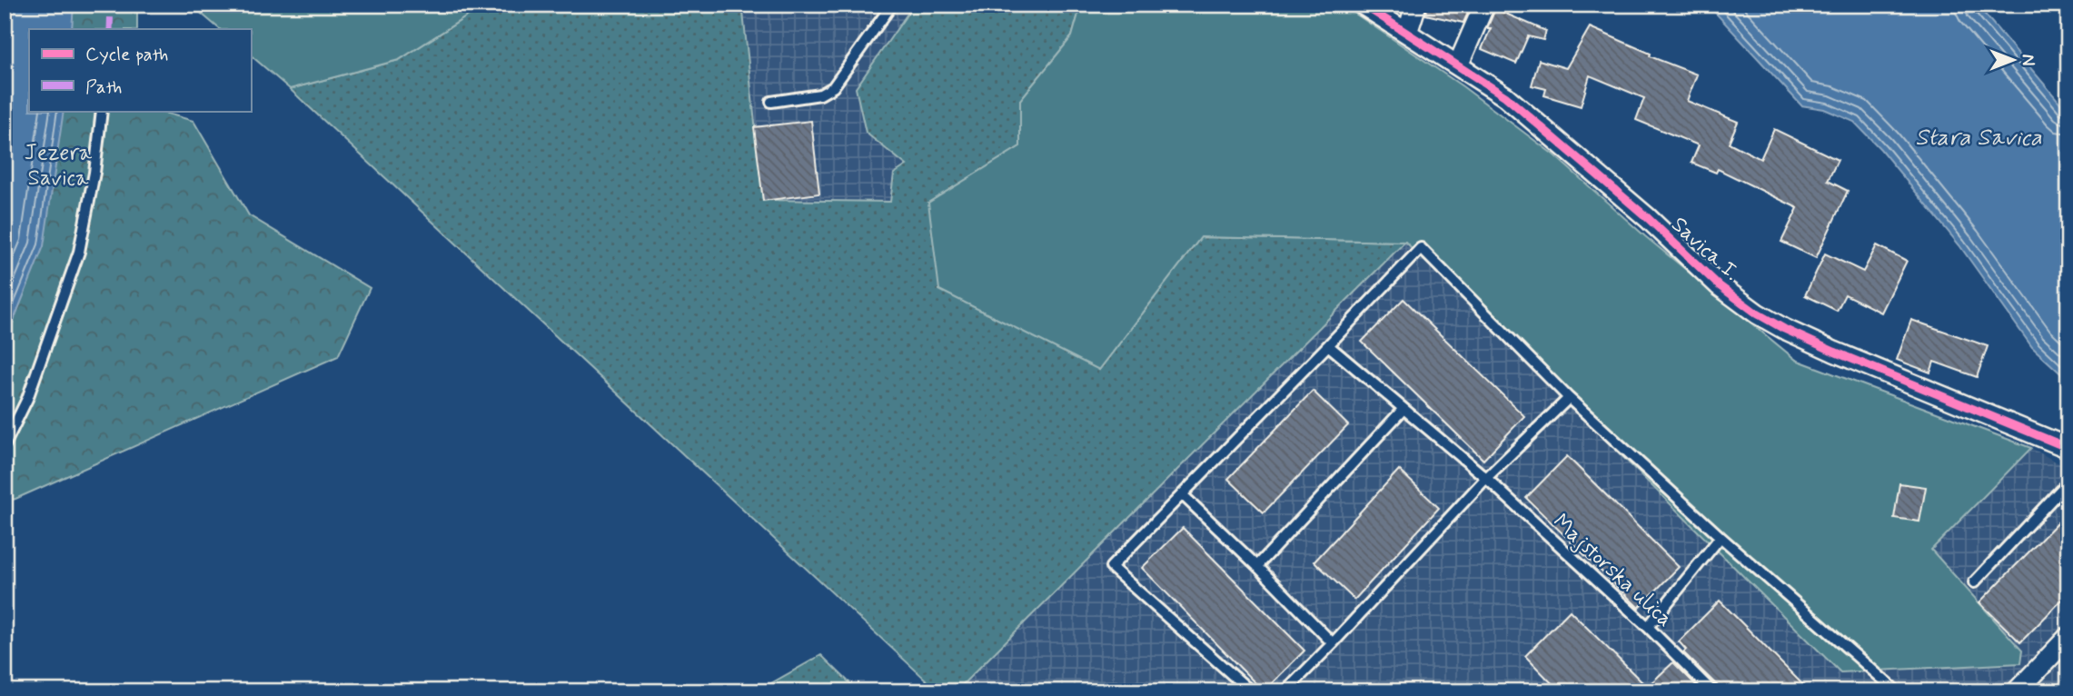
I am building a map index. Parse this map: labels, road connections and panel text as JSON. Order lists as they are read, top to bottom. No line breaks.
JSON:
{"streets":{"street":["Savica I."],"lane":["Majstorska ulica"]},"water":["Stara Savica"],"parks":["Jezera Savica"],"legend":["Cycle path","Path"],"north":"right"}
